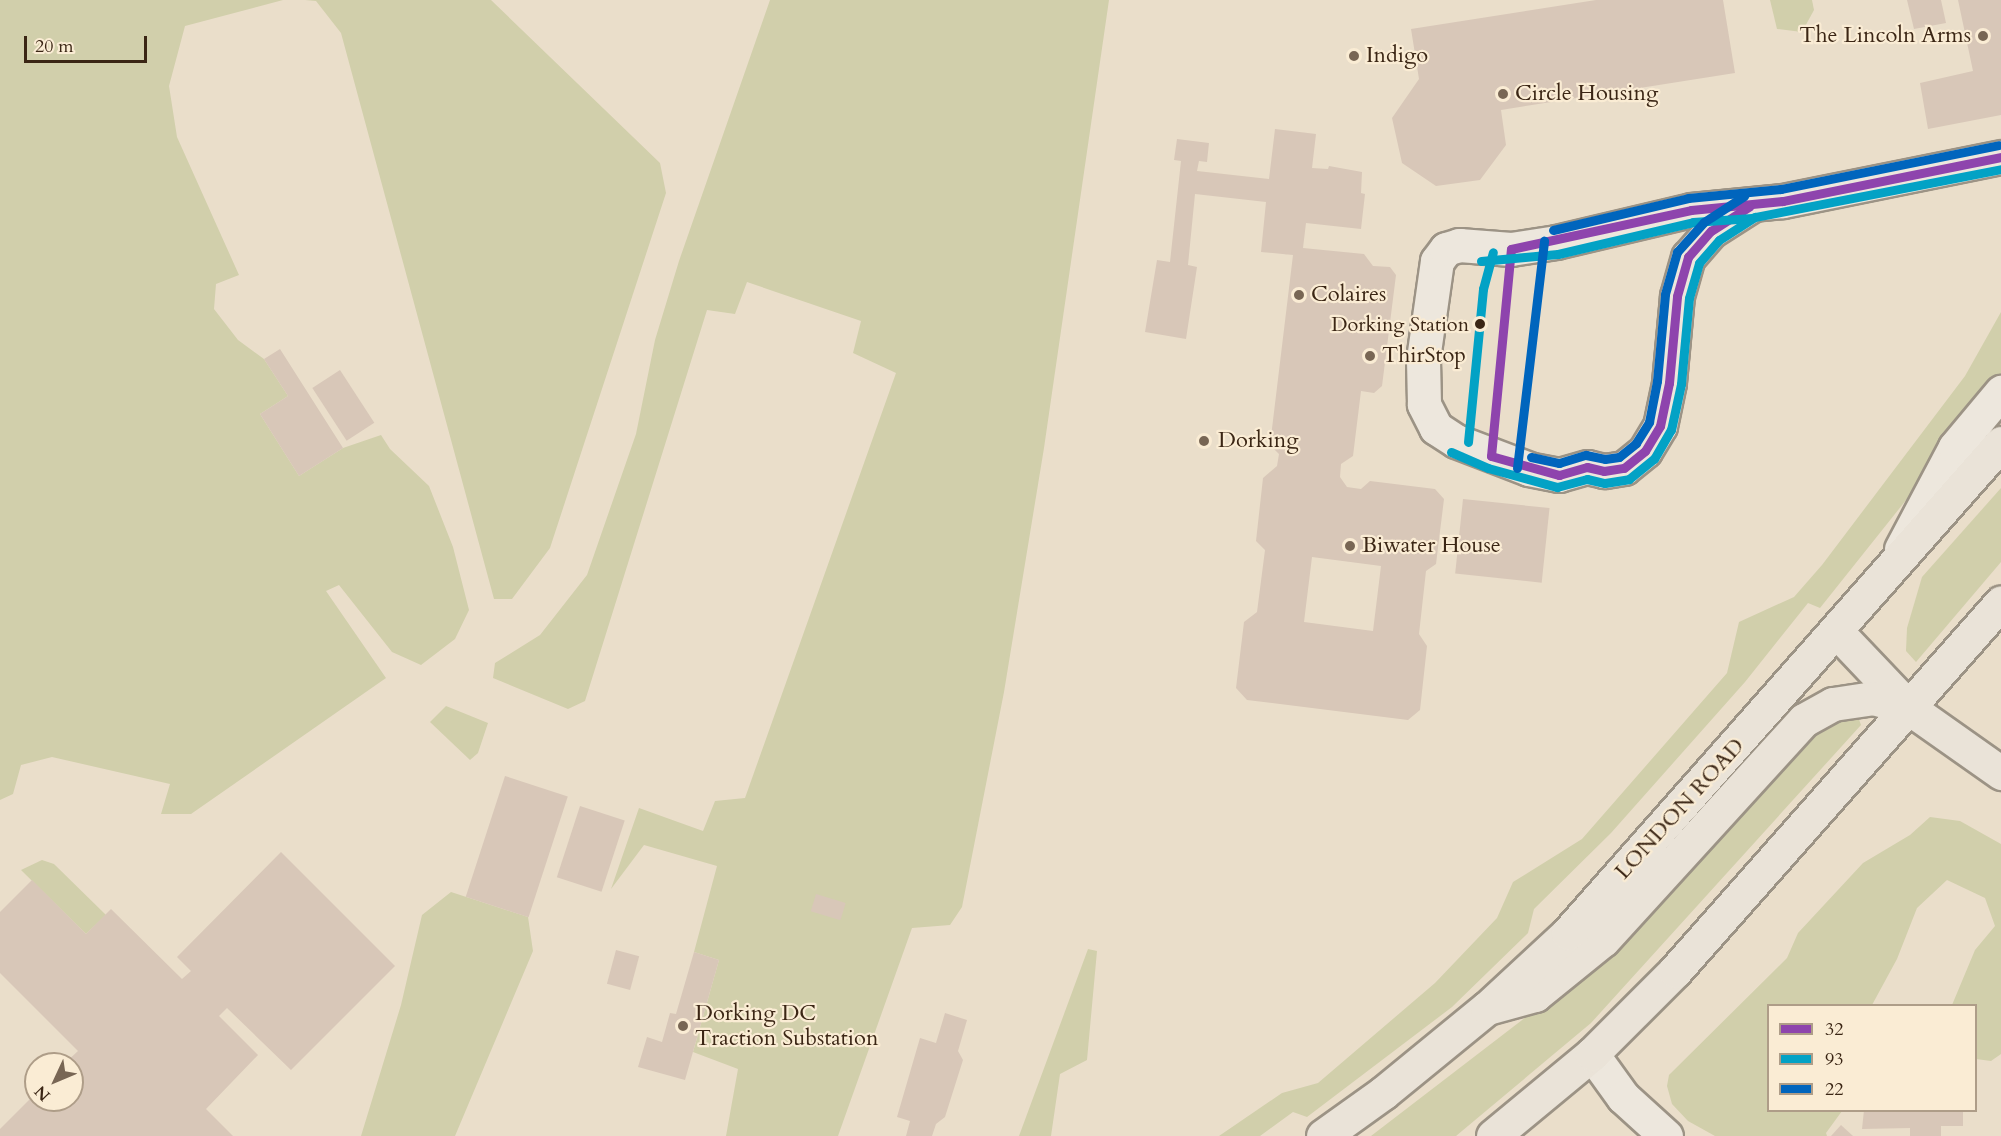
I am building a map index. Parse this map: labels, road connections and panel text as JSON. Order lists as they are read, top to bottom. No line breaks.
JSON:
{"streets":{"main road":["LONDON ROAD"]},"places":["The Lincoln Arms","Indigo","Circle Housing","Colaires","Dorking Station","ThirStop","Dorking","Biwater House","Dorking DC Traction Substation"],"lines":["transit line 22","transit line 32","transit line 93"],"legend":["32","93","22"],"scale_bar":"20 m","north":"bottom left"}
